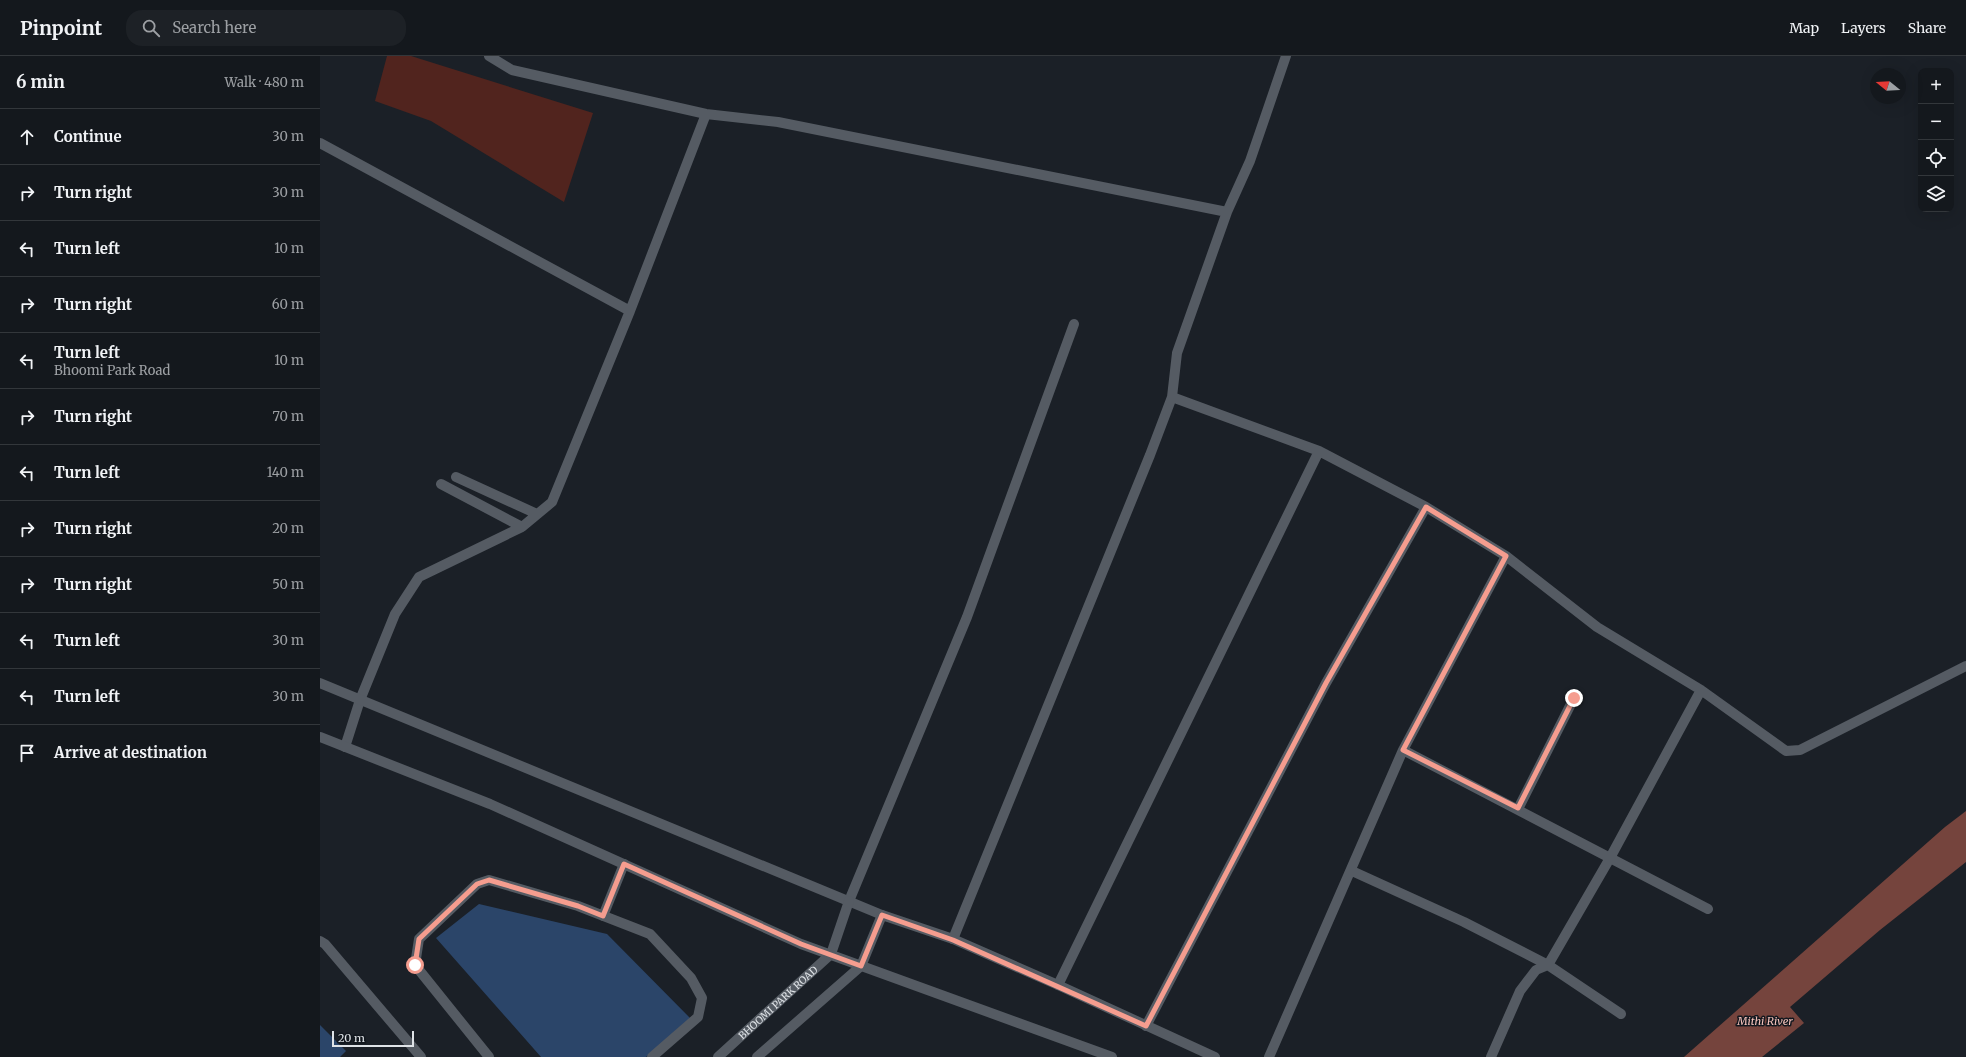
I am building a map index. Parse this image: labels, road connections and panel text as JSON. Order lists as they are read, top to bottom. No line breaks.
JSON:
{"streets":{"street":["BHOOMI PARK ROAD"]},"water":["Mithi River"],"scale_bar":"20 m","north":"left","page":{"header":"Pinpoint","search":"Search here","nav":["Map","Layers","Share"],"heading":["6 min","Walk · 480 m"],"map_buttons":["+","−"],"list":[["Continue","30 m"],["Turn right","30 m"],["Turn left","10 m"],["Turn right","60 m"],["Turn left","Bhoomi Park Road","10 m"],["Turn right","70 m"],["Turn left","140 m"],["Turn right","20 m"],["Turn right","50 m"],["Turn left","30 m"],["Turn left","30 m"],"Arrive at destination"],"scale":"20 m"}}
